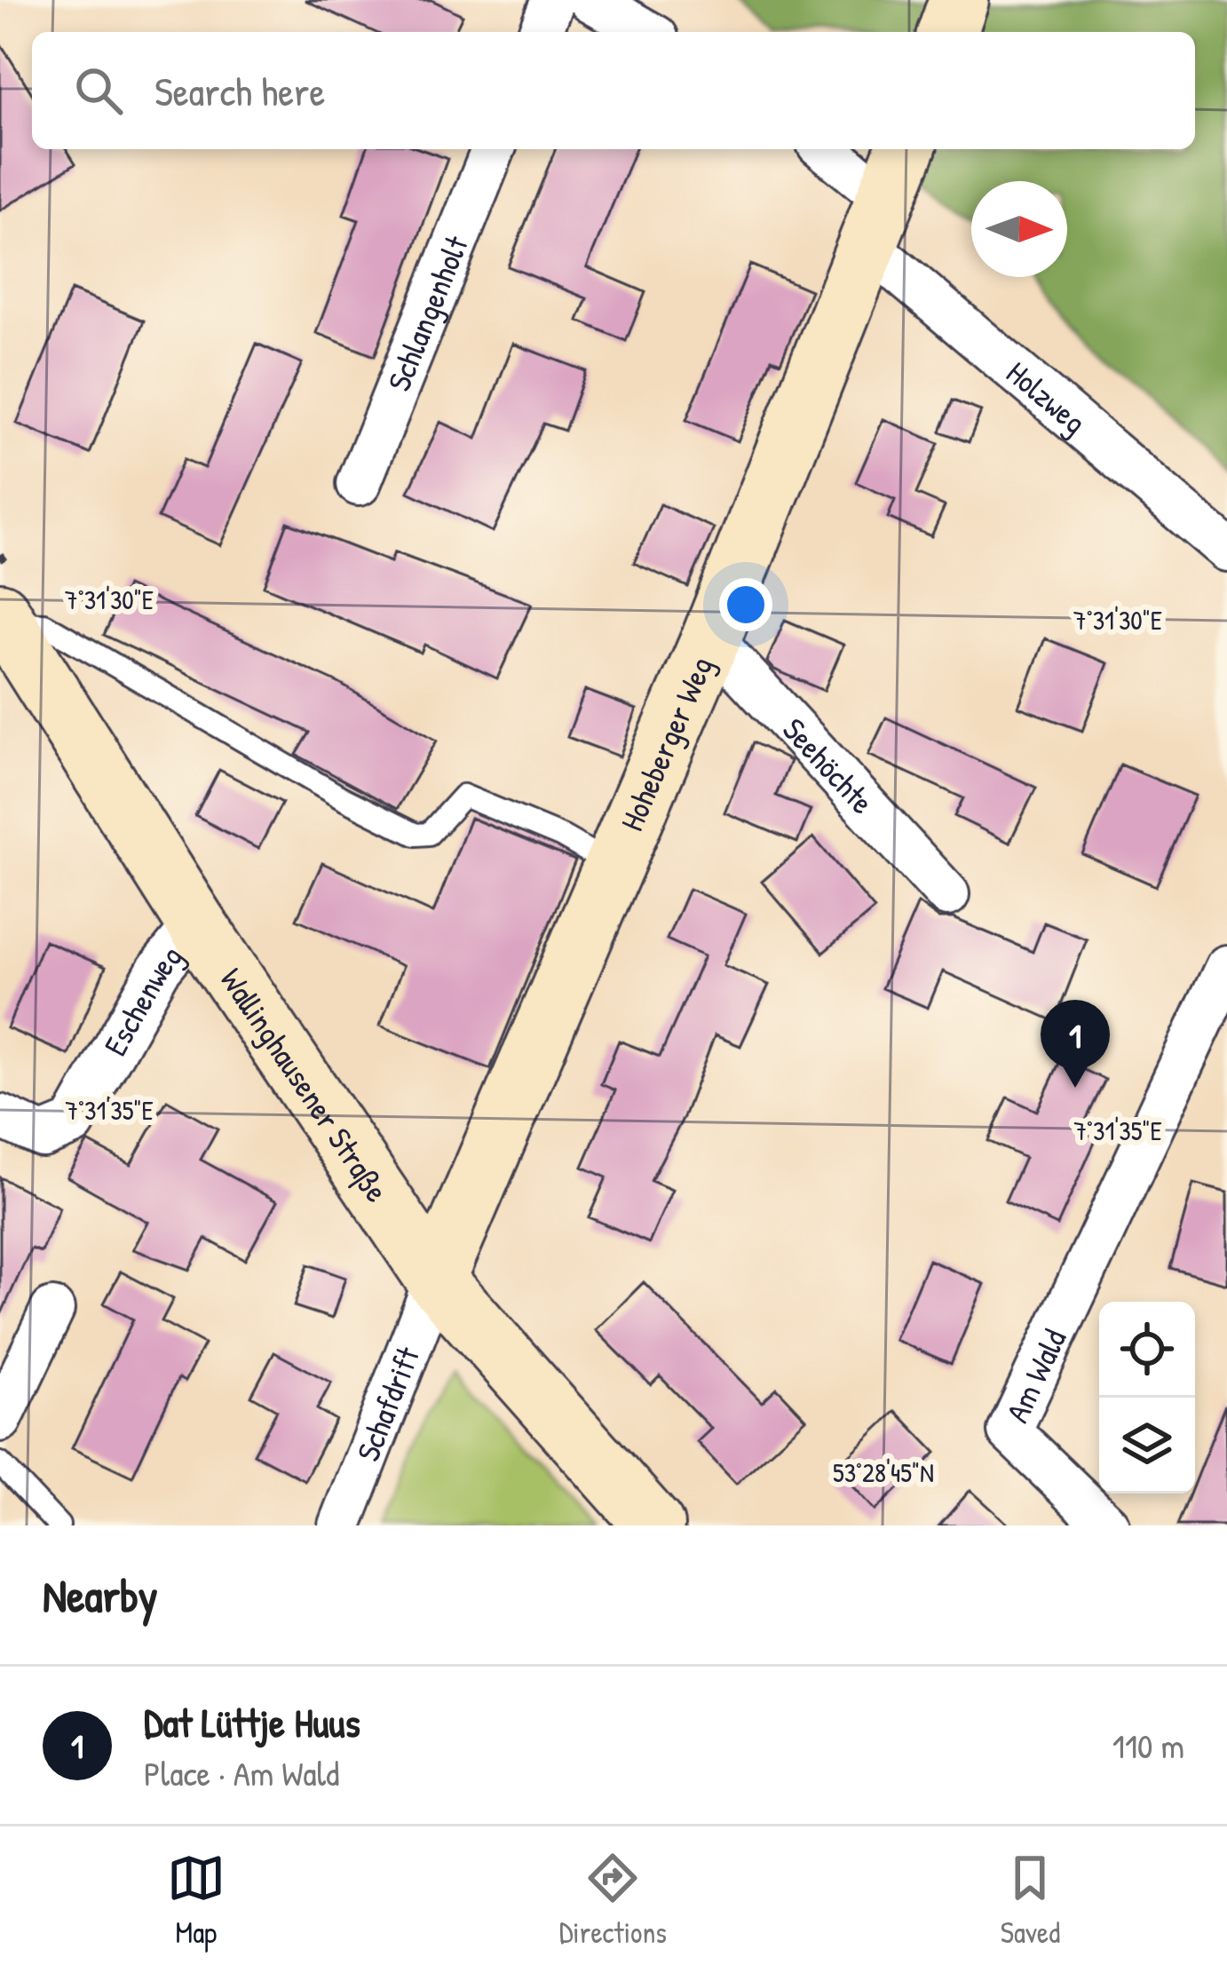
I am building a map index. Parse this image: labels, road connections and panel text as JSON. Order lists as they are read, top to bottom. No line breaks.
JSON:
{"streets":{"street":["Schlangenholt","Holzweg","Hoheberger Weg","Seehöchte","Eschenweg","Wallinghausener Straße","Am Wald","Schafdrift"]},"crossings":[["Holzweg","Hoheberger Weg"],["Hoheberger Weg","Seehöchte"],["Hoheberger Weg","Wallinghausener Straße"],["Hoheberger Weg","Schafdrift"],["Eschenweg","Wallinghausener Straße"],["Wallinghausener Straße","Schafdrift"]],"north":"right","page":{"search":"Search here","pins":"1","heading":"Nearby","list":[{"mark":"1","name":"Dat Lüttje Huus","note":"Place · Am Wald","value":"110 m"}],"nav":["Map","Directions","Saved"]},"coordinates":["7°31'30\"E","7°31'35\"E","53°28'45\"N"]}
